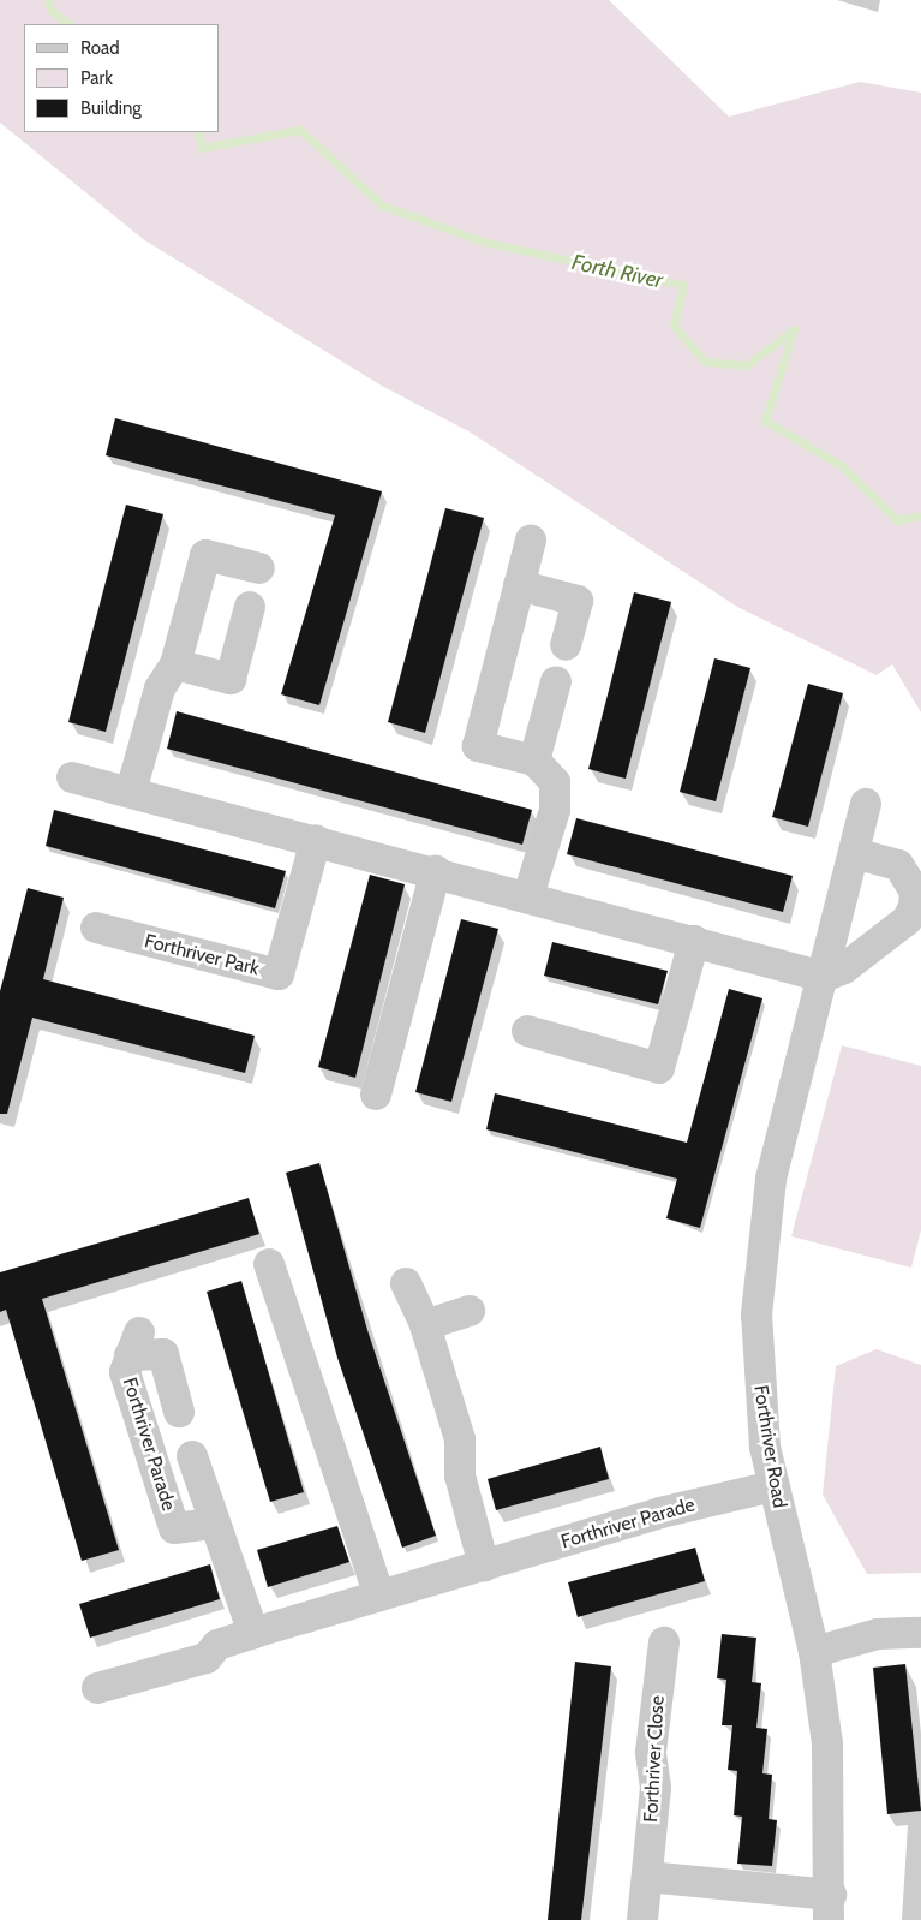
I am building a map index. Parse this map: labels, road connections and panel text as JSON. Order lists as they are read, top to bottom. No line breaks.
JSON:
{"streets":{"street":["Forthriver Park","Forthriver Parade","Forthriver Road","Forthriver Close"]},"crossings":[["Forthriver Parade","Forthriver Road"]],"water":["Forth River"],"legend":["Road","Park","Building"]}
